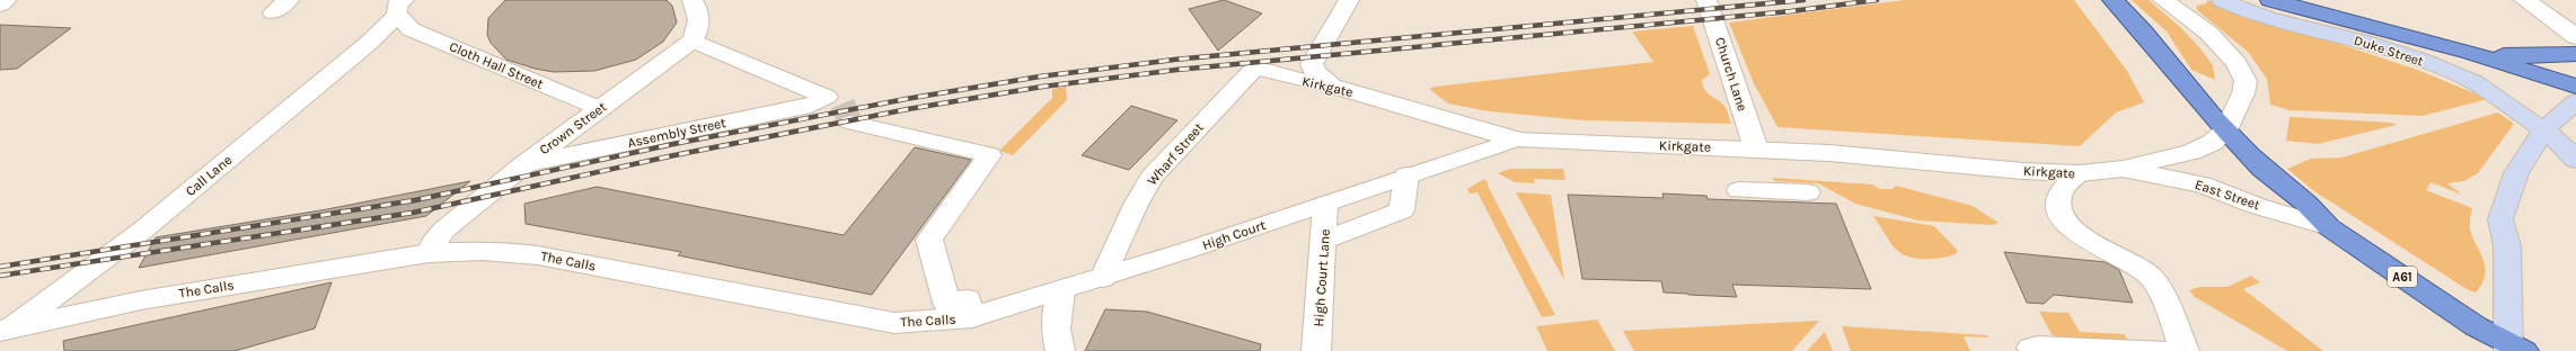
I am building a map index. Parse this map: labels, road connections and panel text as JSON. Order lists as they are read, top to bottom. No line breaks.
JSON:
{"streets":{"highway":["Duke Street","East Street","A61"],"street":["Cloth Hall Street","Church Lane","Kirkgate","Crown Street","Assembly Street","Wharf Street","Call Lane","High Court","The Calls","High Court Lane"]},"crossings":[["Cloth Hall Street","Crown Street"],["Cloth Hall Street","Call Lane"],["Church Lane","Kirkgate"],["Kirkgate","Wharf Street"],["Kirkgate","East Street"],["Kirkgate","High Court"],["Crown Street","Assembly Street"],["Crown Street","The Calls"],["Wharf Street","High Court"],["Call Lane","The Calls"],["East Street","A61"],["High Court","The Calls"],["High Court","High Court Lane"]]}
